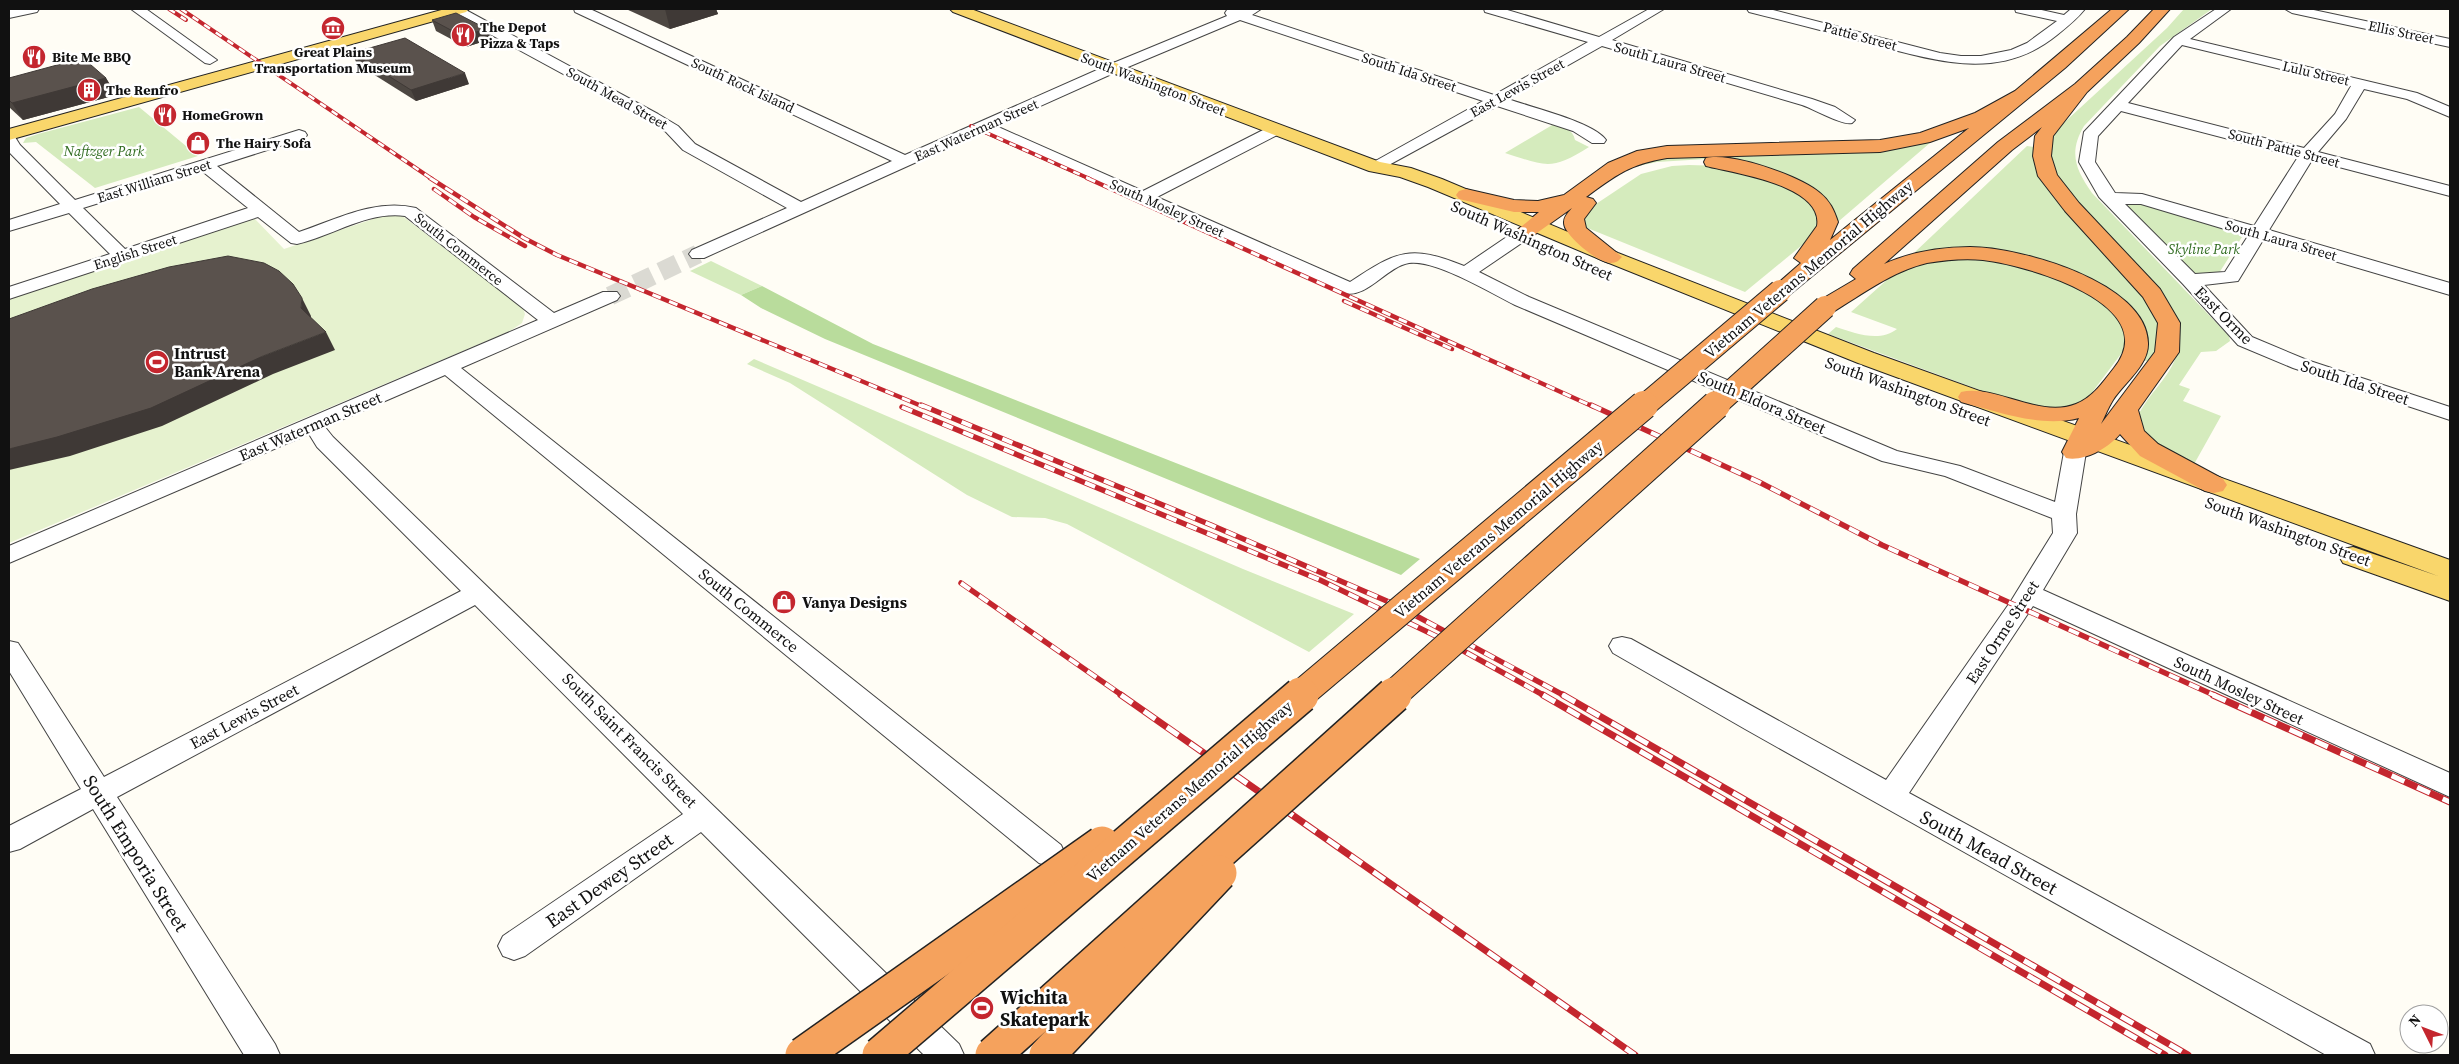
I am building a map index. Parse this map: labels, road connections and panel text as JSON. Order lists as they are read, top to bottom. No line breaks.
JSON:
{"streets":{"highway":["Vietnam Veterans Memorial Highway"],"main road":["South Washington Street"],"street":["Ellis Street","Pattie Street","South Laura Street","South Ida Street","Lulu Street","South Rock Island","East Lewis Street","South Mead Street","East Waterman Street","South Pattie Street","East William Street","South Mosley Street","South Commerce","English Street","East Orme","South Eldora Street","East Orme Street","South Saint Francis Street","South Emporia Street","East Dewey Street"]},"crossings":[["South Laura Street","East Lewis Street"],["South Laura Street","East Orme"],["South Ida Street","East Lewis Street"],["South Ida Street","East Waterman Street"],["South Ida Street","East Orme"],["Lulu Street","East Orme"],["South Washington Street","East Lewis Street"],["South Washington Street","East Waterman Street"],["South Washington Street","East Orme Street"],["South Rock Island","East Waterman Street"],["East Lewis Street","South Saint Francis Street"],["East Lewis Street","South Emporia Street"],["South Mead Street","East Waterman Street"],["South Mead Street","East Orme Street"],["East Waterman Street","South Mosley Street"],["East Waterman Street","South Commerce"],["East Waterman Street","South Saint Francis Street"],["South Pattie Street","East Orme"],["East William Street","South Commerce"],["South Mosley Street","South Eldora Street"],["South Mosley Street","East Orme Street"],["South Commerce","English Street"],["South Eldora Street","East Orme Street"],["South Saint Francis Street","East Dewey Street"]],"parks":["Naftzger Park","Skyline Park"],"places":{"museum":["Great Plains Transportation Museum"],"restaurant":["The Depot Pizza & Taps","Bite Me BBQ","HomeGrown"],"building":["The Renfro"],"shop":["The Hairy Sofa","Vanya Designs"],"sports":["Intrust Bank Arena","Wichita Skatepark"]},"north":"top left"}
